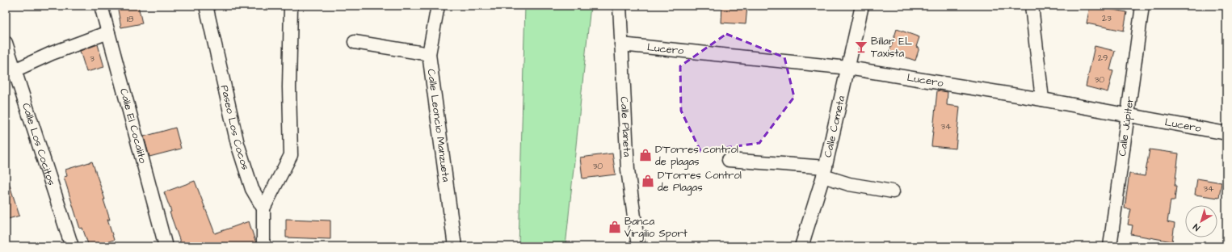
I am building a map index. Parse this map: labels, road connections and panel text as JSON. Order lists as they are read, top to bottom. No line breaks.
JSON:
{"streets":{"street":["Lucero","Calle El Cocalito","Calle Leoncio Manzueta","Calle Planeta","Calle Júpiter","Paseo Los Cocos","Calle Cometa","Calle Los Cocitos"]},"crossings":[["Lucero","Calle Planeta"],["Lucero","Calle Júpiter"],["Lucero","Calle Cometa"]],"places":{"bar":["Billar EL Taxista"],"shop":["D'Torres control de plagas","D'Torres Control de Plagas","Banca Virgilio Sport"]},"house_numbers":["23","18","29","3","30","34","30","34"],"north":"bottom left"}
